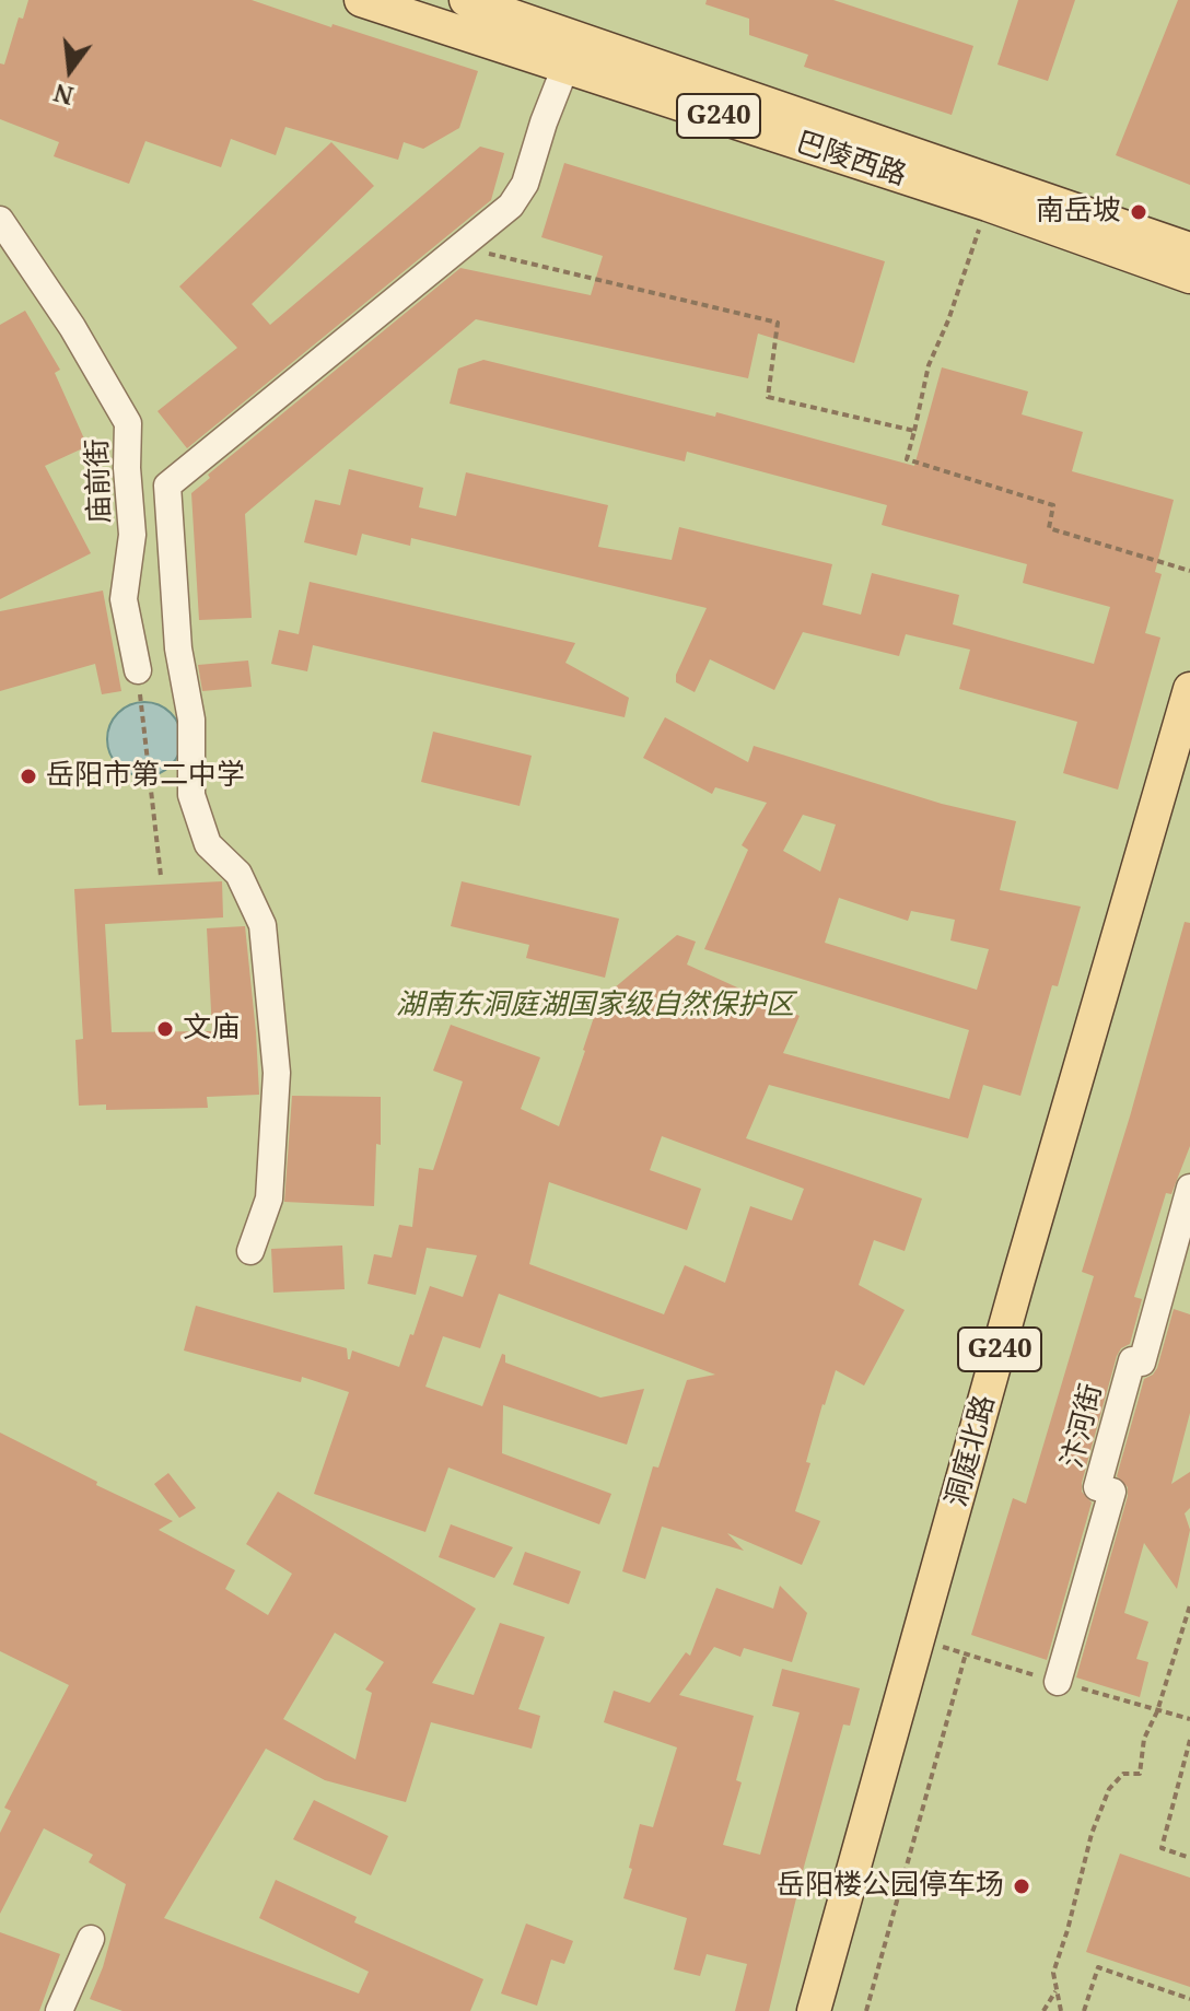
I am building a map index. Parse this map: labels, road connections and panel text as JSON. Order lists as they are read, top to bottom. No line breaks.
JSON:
{"streets":{"main road":["G240","巴陵西路","洞庭北路"],"street":["庙前街","汴河街"]},"parks":["湖南东洞庭湖国家级自然保护区"],"places":["南岳坡","岳阳市第二中学","文庙","岳阳楼公园停车场"],"north":"bottom"}
